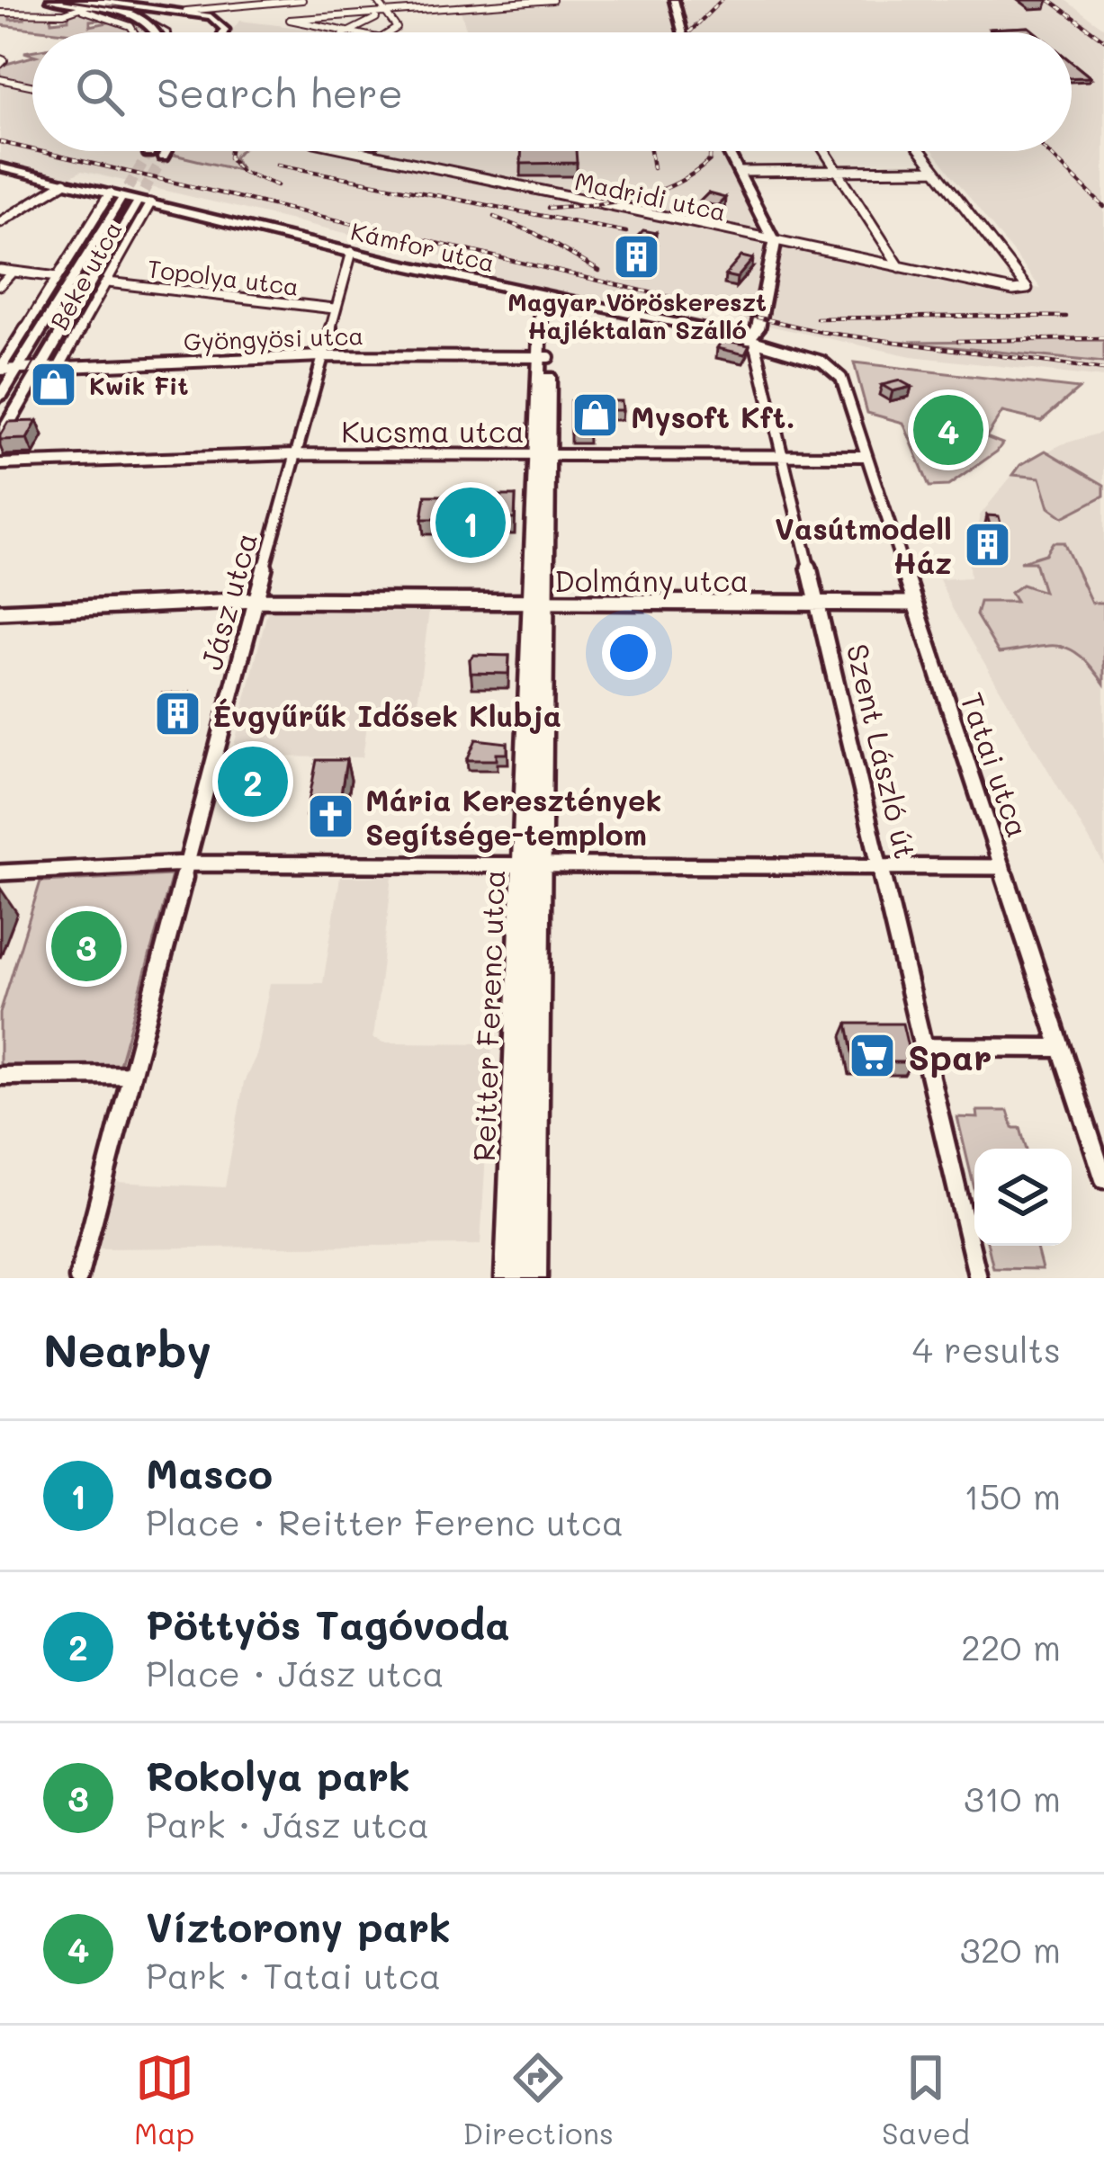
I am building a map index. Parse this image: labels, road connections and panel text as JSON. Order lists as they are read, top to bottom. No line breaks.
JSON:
{"streets":{"street":["Madridi utca","Kámfor utca","Béke utca","Topolya utca","Gyöngyösi utca","Kucsma utca","Dolmány utca","Jász utca","Szent László út","Tatai utca","Reitter Ferenc utca"]},"crossings":[["Kámfor utca","Béke utca"],["Kámfor utca","Jász utca"],["Kámfor utca","Szent László út"],["Kámfor utca","Tatai utca"],["Kámfor utca","Reitter Ferenc utca"],["Béke utca","Topolya utca"],["Béke utca","Gyöngyösi utca"],["Topolya utca","Jász utca"],["Gyöngyösi utca","Jász utca"],["Gyöngyösi utca","Reitter Ferenc utca"],["Kucsma utca","Jász utca"],["Kucsma utca","Szent László út"],["Kucsma utca","Tatai utca"],["Kucsma utca","Reitter Ferenc utca"],["Dolmány utca","Jász utca"],["Dolmány utca","Szent László út"],["Dolmány utca","Tatai utca"],["Dolmány utca","Reitter Ferenc utca"]],"places":{"building":["Magyar Vöröskereszt Hajléktalan Szálló","Vasútmodell Ház","Évgyűrűk Idősek Klubja"],"shop":["Kwik Fit","Mysoft Kft."],"church":["Mária Keresztények Segítsége-templom"],"supermarket":["Spar"]},"page":{"search":"Search here","pins":["4","1","2","3"],"heading":["Nearby","4 results"],"list":[{"mark":"1","name":"Masco","note":"Place · Reitter Ferenc utca","value":"150 m"},{"mark":"2","name":"Pöttyös Tagóvoda","note":"Place · Jász utca","value":"220 m"},{"mark":"3","name":"Rokolya park","note":"Park · Jász utca","value":"310 m"},{"mark":"4","name":"Víztorony park","note":"Park · Tatai utca","value":"320 m"}],"nav":["Map","Directions","Saved"]}}
